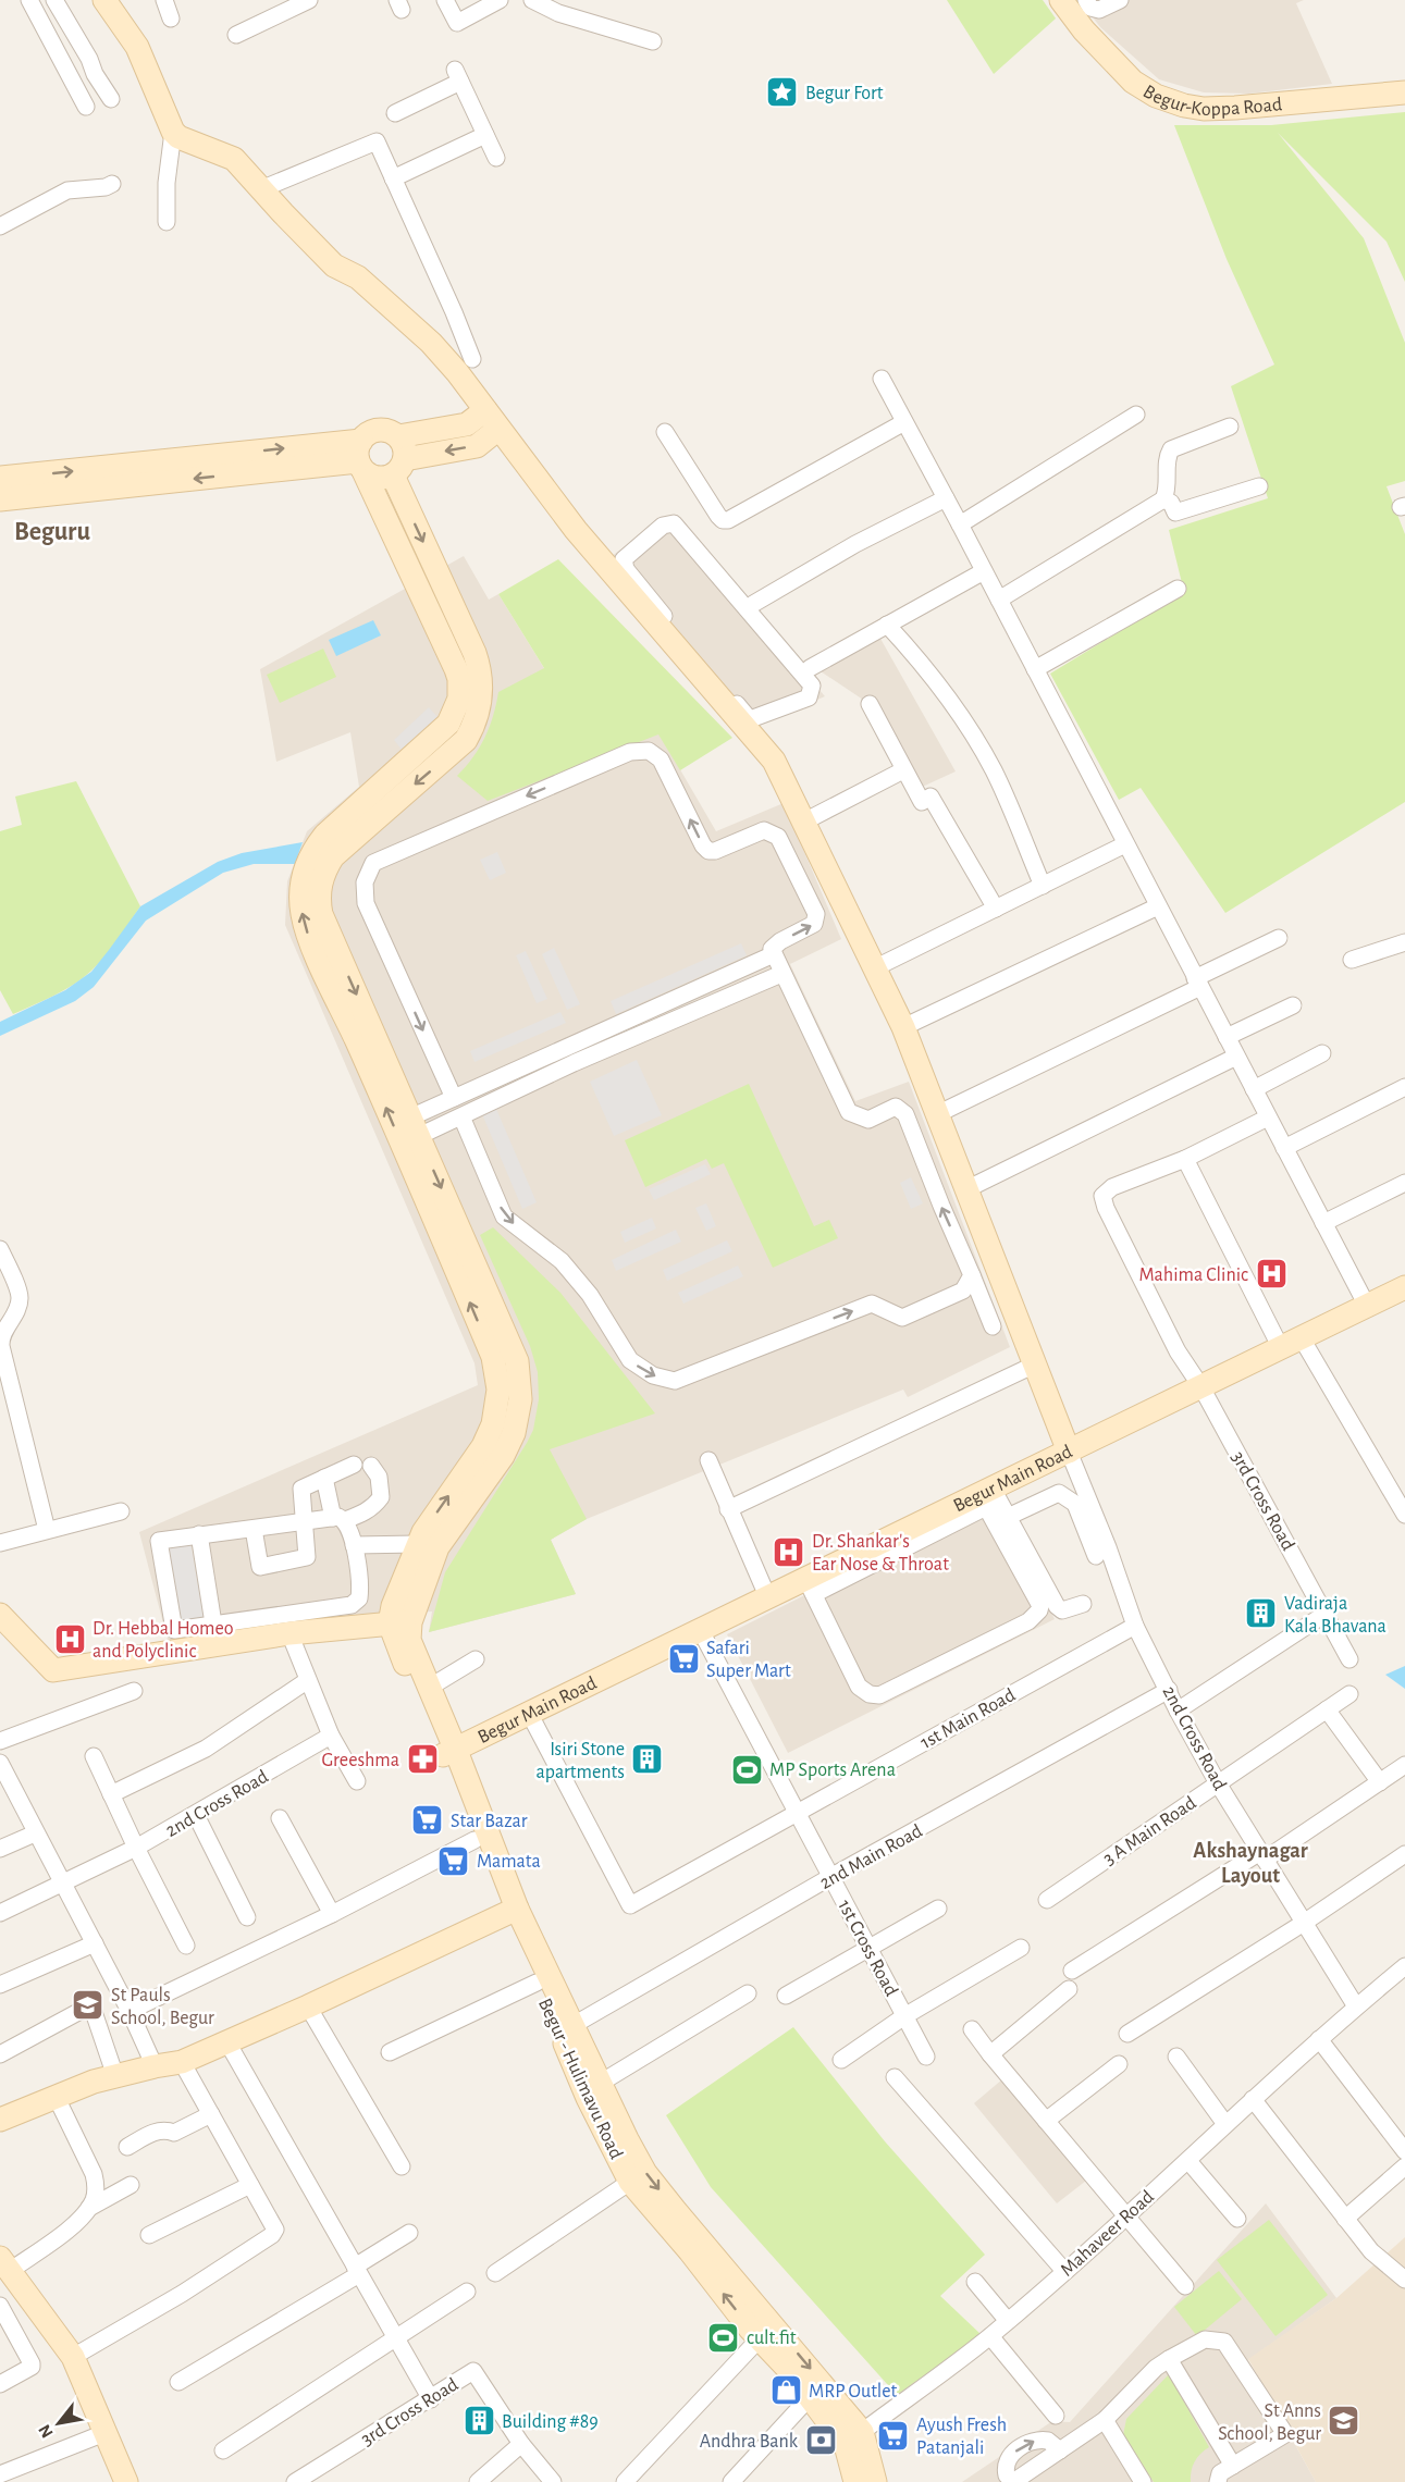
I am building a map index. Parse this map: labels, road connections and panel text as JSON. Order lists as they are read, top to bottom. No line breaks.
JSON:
{"streets":{"main road":["Begur-Koppa Road","Begur Main Road","Begur - Hulimavu Road"],"street":["3rd Cross Road","1st Main Road","2nd Cross Road","3 A Main Road","2nd Main Road","1st Cross Road","Mahaveer Road"]},"crossings":[["Begur Main Road","3rd Cross Road"],["Begur Main Road","1st Main Road"],["Begur Main Road","2nd Cross Road"],["Begur Main Road","1st Cross Road"],["Begur Main Road","Begur - Hulimavu Road"],["1st Main Road","2nd Cross Road"],["1st Main Road","1st Cross Road"],["2nd Cross Road","3 A Main Road"],["2nd Cross Road","2nd Main Road"],["2nd Cross Road","Mahaveer Road"],["2nd Main Road","1st Cross Road"],["2nd Main Road","Begur - Hulimavu Road"],["Begur - Hulimavu Road","Mahaveer Road"]],"districts":["Beguru","Akshaynagar Layout"],"places":{"place":["Begur Fort"],"hospital":["Mahima Clinic","Dr. Shankar's Ear Nose & Throat","Dr. Hebbal Homeo and Polyclinic"],"building":["Vadiraja Kala Bhavana","Isiri Stone apartments","Building #89"],"supermarket":["Safari Super Mart","Star Bazar","Mamata","Ayush Fresh Patanjali"],"pharmacy":["Greeshma"],"sports":["MP Sports Arena","cult.fit"],"school or university":["St Pauls School, Begur","St Anns School, Begur"],"shop":["MRP Outlet"],"bank":["Andhra Bank"]},"north":"bottom left"}
